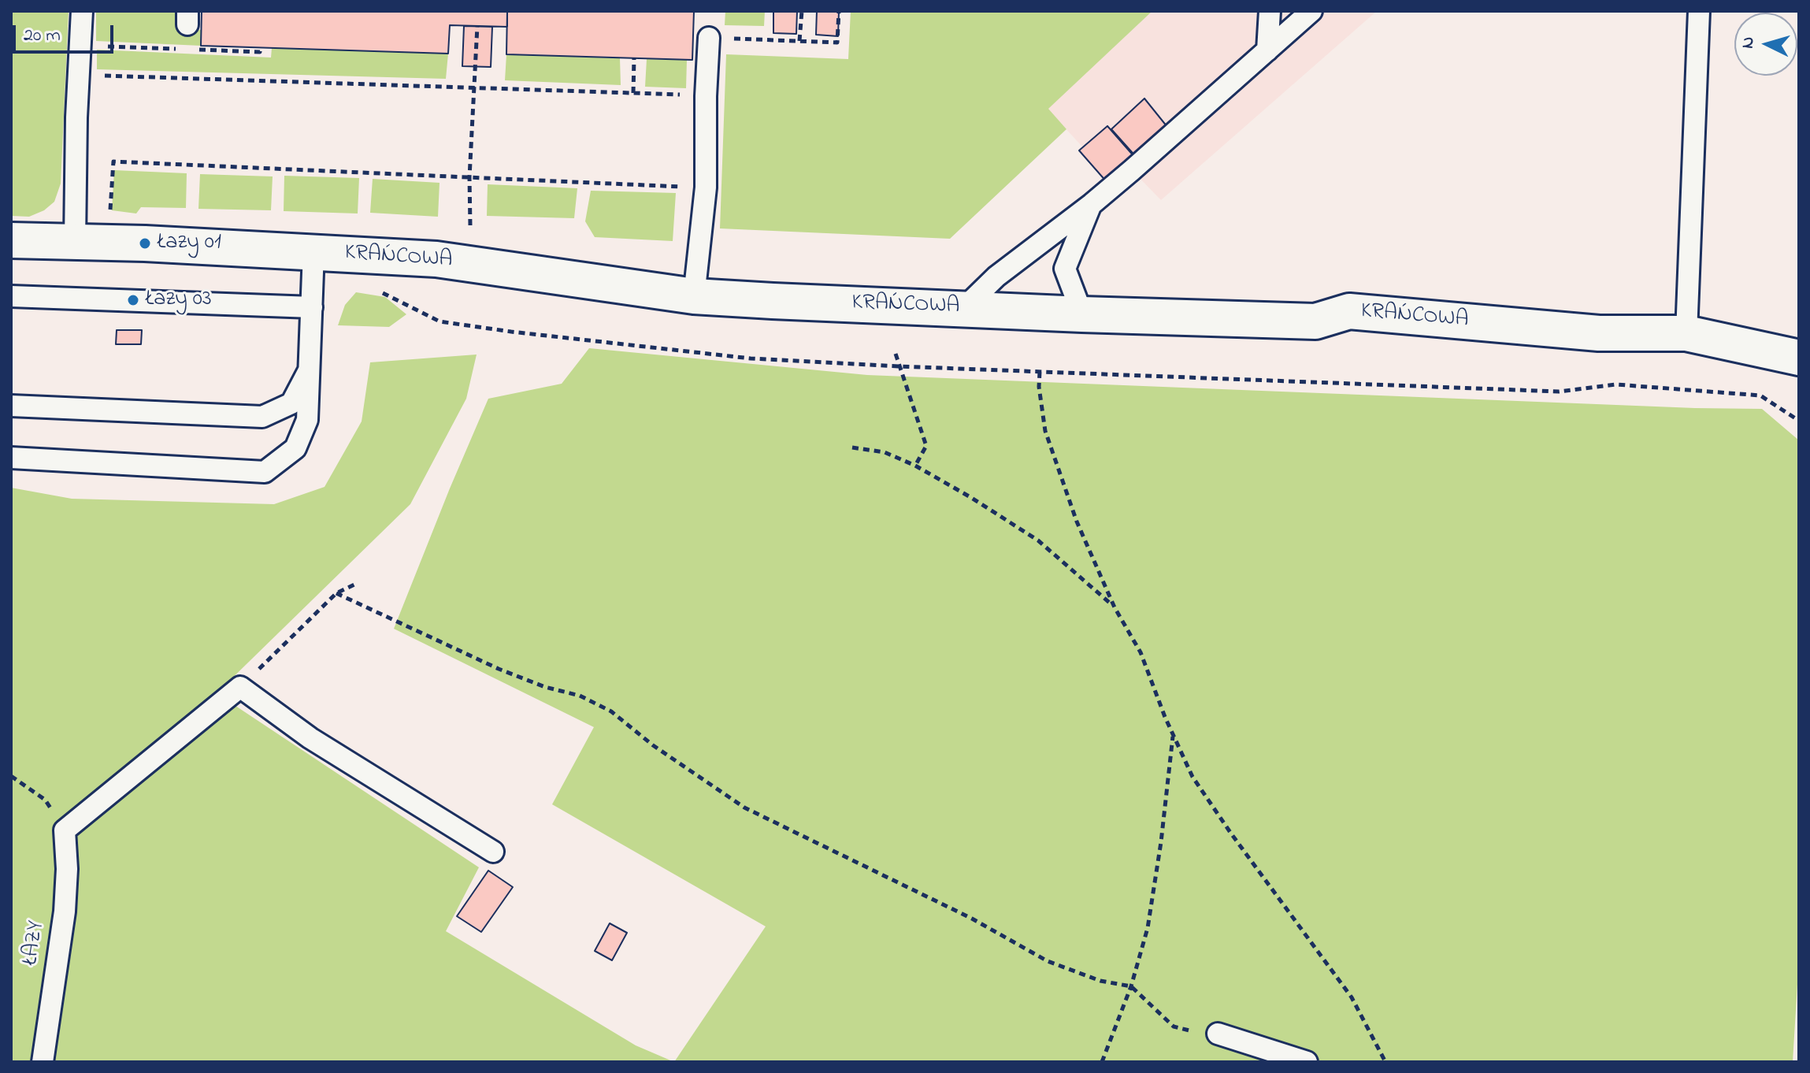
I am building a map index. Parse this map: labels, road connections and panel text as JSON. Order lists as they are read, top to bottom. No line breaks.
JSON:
{"streets":{"street":["KRAŃCOWA"],"lane":["ŁAZY"]},"places":["Łazy 01","Łazy 03"],"scale_bar":"20 m","north":"left"}
